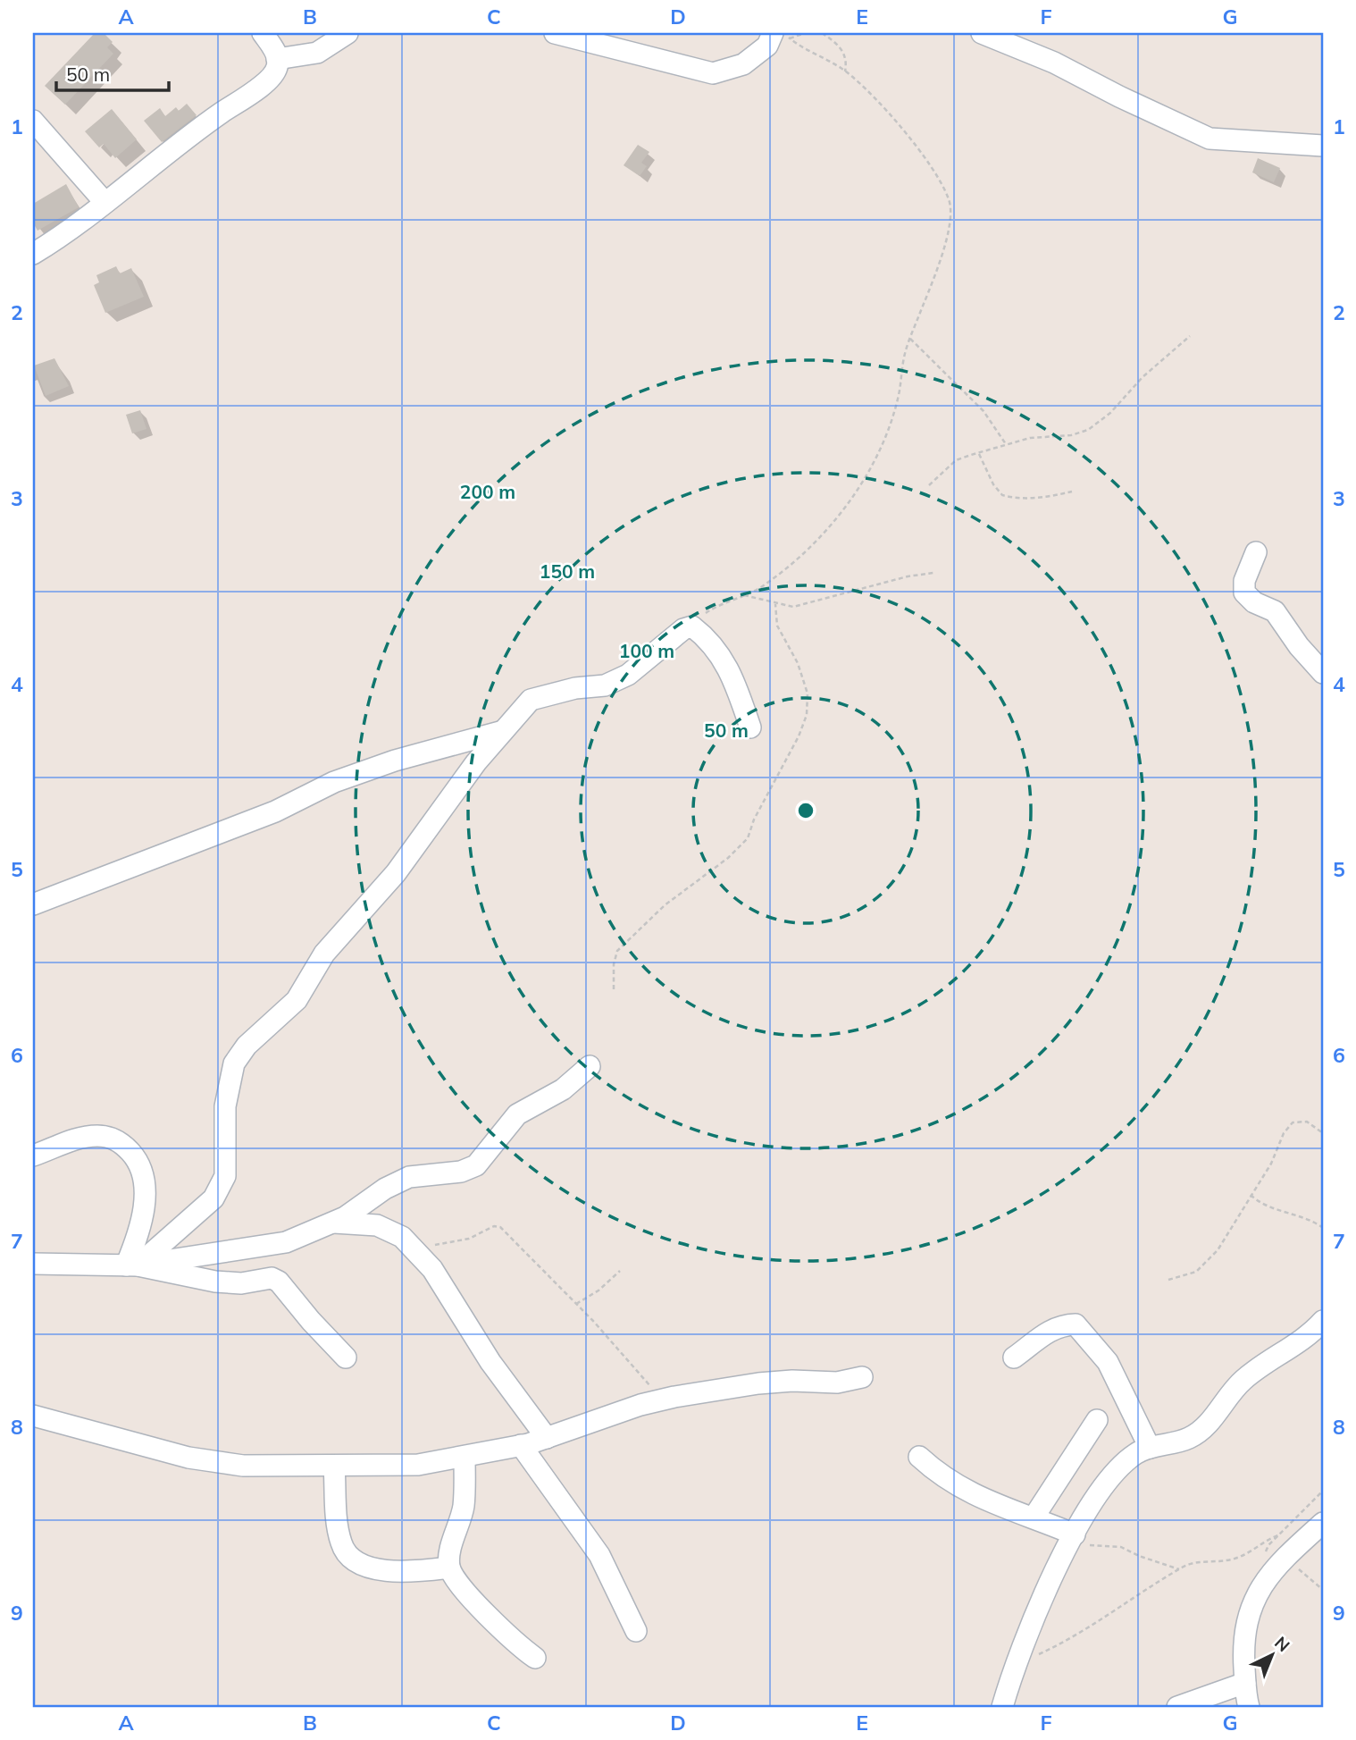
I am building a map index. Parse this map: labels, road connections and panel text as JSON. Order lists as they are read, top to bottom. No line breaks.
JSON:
{"scale_bar":"50 m","north":"top right","grid":{"columns":["A","B","C","D","E","F","G"],"rows":["1","2","3","4","5","6","7","8","9"]},"rings":["200 m","150 m","100 m","50 m"]}
